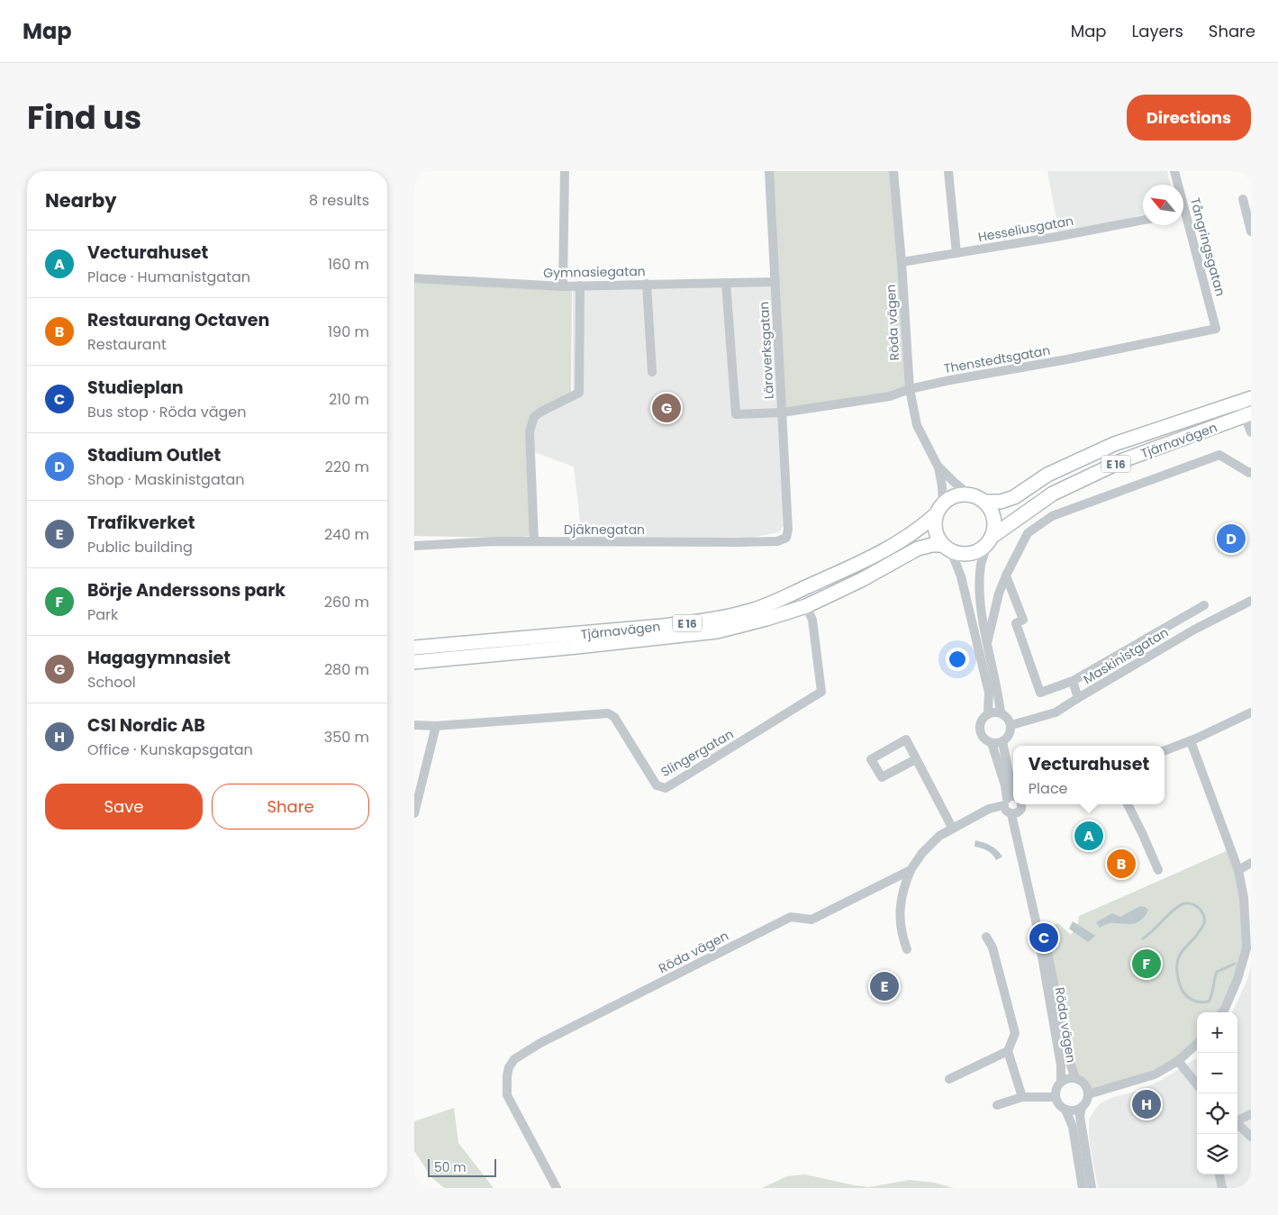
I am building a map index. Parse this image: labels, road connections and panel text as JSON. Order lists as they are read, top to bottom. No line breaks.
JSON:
{"streets":{"highway":["Tjärnavägen","E 16"],"street":["Hesseliusgatan","Tångringsgatan","Gymnasiegatan","Röda vägen","Läroverksgatan","Thenstedtsgatan","Djäknegatan","Maskinistgatan","Slingergatan"]},"crossings":[["Hesseliusgatan","Röda vägen"],["Tångringsgatan","Thenstedtsgatan"],["Gymnasiegatan","Läroverksgatan"],["Gymnasiegatan","Thenstedtsgatan"],["Röda vägen","Thenstedtsgatan"],["Röda vägen","Tjärnavägen"],["Läroverksgatan","Thenstedtsgatan"],["Läroverksgatan","Djäknegatan"],["Tjärnavägen","Slingergatan"]],"scale_bar":"50 m","north":"top left","page":{"header":"Map","nav":["Map","Layers","Share"],"title":"Find us","buttons":["Directions",["Save","Share"]],"heading":["Nearby","8 results"],"list":[{"mark":"A","name":"Vecturahuset","note":"Place · Humanistgatan","value":"160 m"},{"mark":"B","name":"Restaurang Octaven","note":"Restaurant","value":"190 m"},{"mark":"C","name":"Studieplan","note":"Bus stop · Röda vägen","value":"210 m"},{"mark":"D","name":"Stadium Outlet","note":"Shop · Maskinistgatan","value":"220 m"},{"mark":"E","name":"Trafikverket","note":"Public building","value":"240 m"},{"mark":"F","name":"Börje Anderssons park","note":"Park","value":"260 m"},{"mark":"G","name":"Hagagymnasiet","note":"School","value":"280 m"},{"mark":"H","name":"CSI Nordic AB","note":"Office · Kunskapsgatan","value":"350 m"}],"pins":["G","D","A","B","C","F","E","H"],"popup":["Vecturahuset","Place"],"map_buttons":["+","−"],"scale":"50 m"}}
